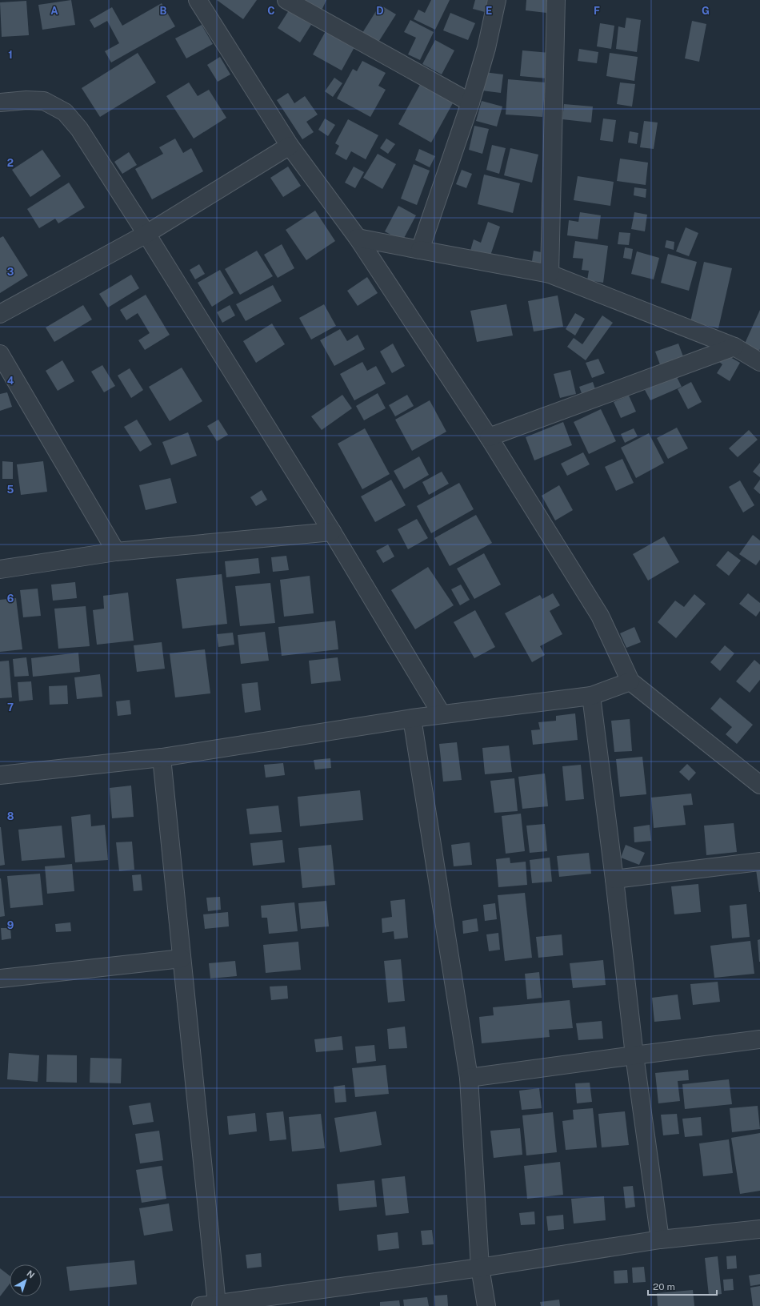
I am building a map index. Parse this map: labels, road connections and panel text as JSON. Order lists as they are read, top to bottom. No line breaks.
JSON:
{"scale_bar":"20 m","north":"top right","grid":{"columns":["A","B","C","D","E","F","G"],"rows":["1","2","3","4","5","6","7","8","9"]}}
